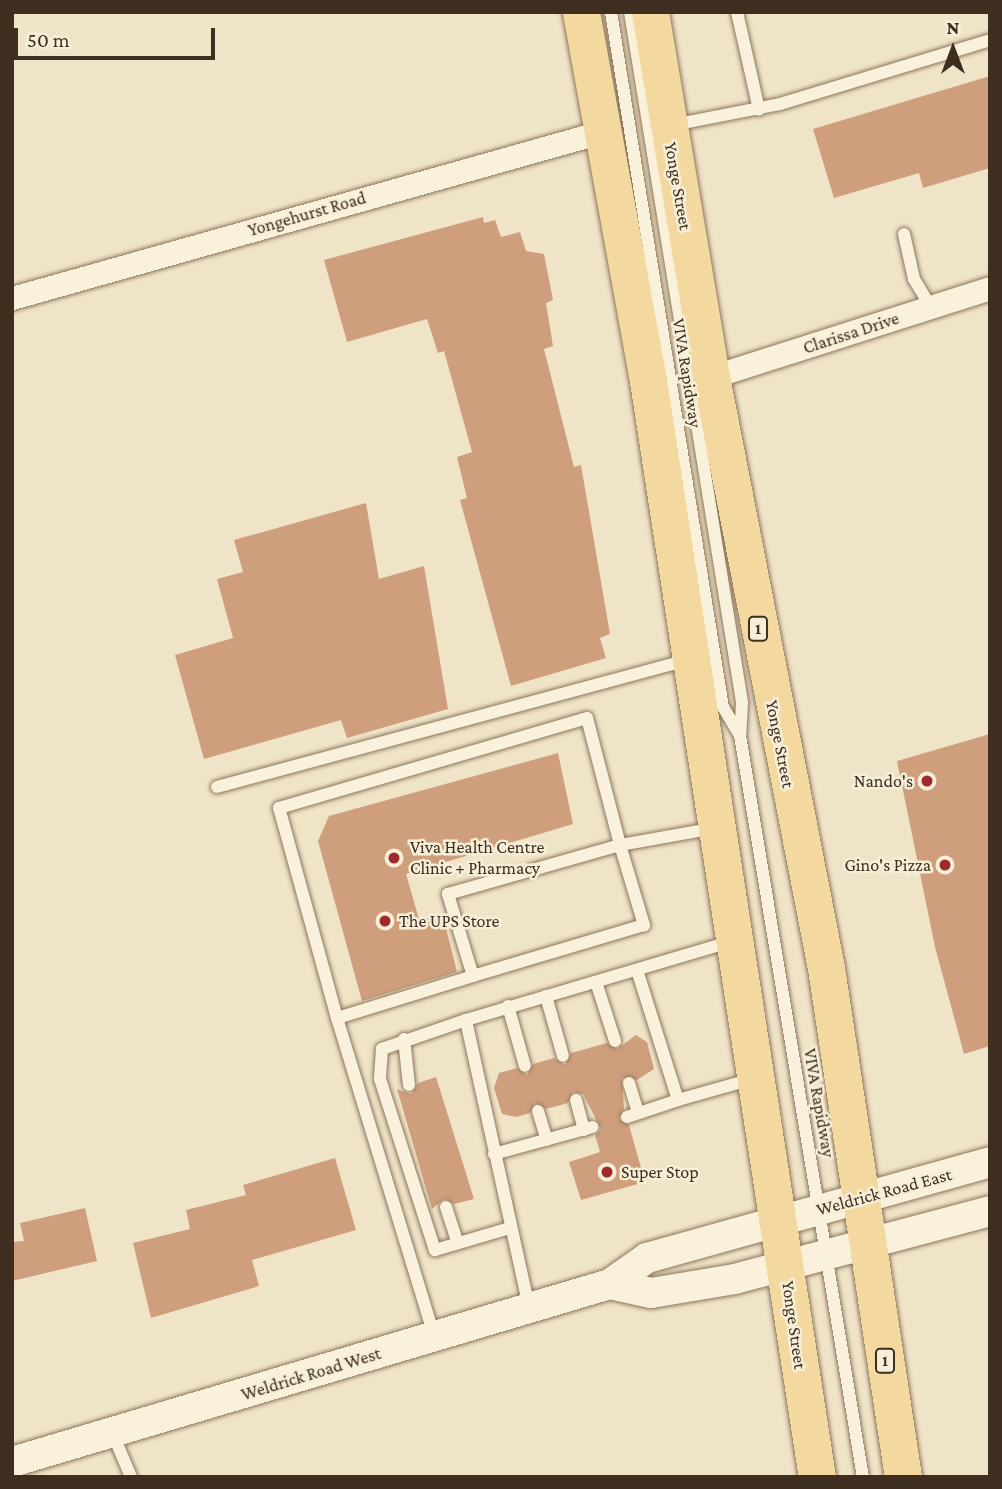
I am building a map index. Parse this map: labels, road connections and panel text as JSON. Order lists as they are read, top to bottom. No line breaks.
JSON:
{"streets":{"main road":["Yonge Street","1"],"street":["Yongehurst Road","Clarissa Drive","Weldrick Road East","Weldrick Road West"],"lane":["VIVA Rapidway"]},"crossings":[["Yonge Street","Yongehurst Road"],["Yonge Street","Clarissa Drive"],["Yonge Street","Weldrick Road East"],["Yonge Street","Weldrick Road West"],["VIVA Rapidway","Weldrick Road East"],["Weldrick Road East","Weldrick Road West"]],"places":["Nando's","Viva Health Centre Clinic + Pharmacy","Gino's Pizza","The UPS Store","Super Stop"],"scale_bar":"50 m","north":"top"}
